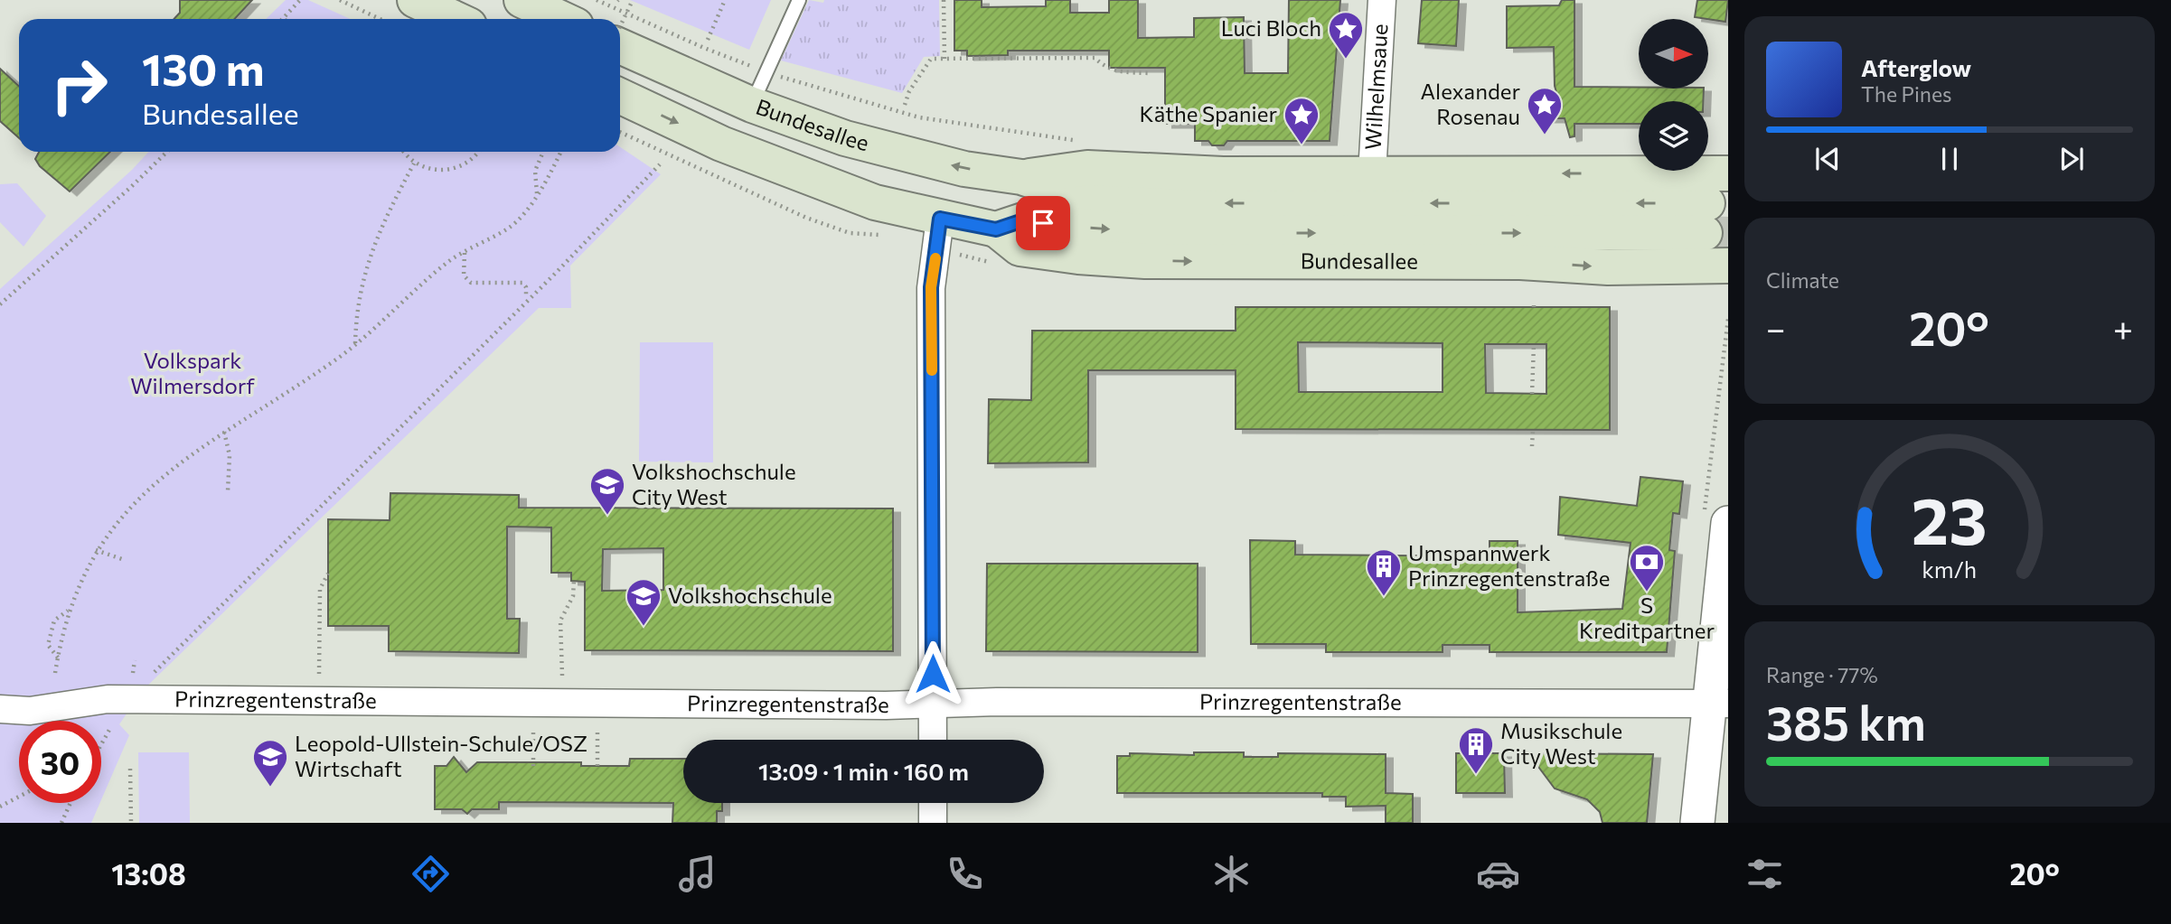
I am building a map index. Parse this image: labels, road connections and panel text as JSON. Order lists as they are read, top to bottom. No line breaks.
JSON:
{"streets":{"main road":["Bundesallee"],"street":["Wilhelmsaue","Prinzregentenstraße"]},"crossings":[["Wilhelmsaue","Bundesallee"]],"parks":["Volkspark Wilmersdorf"],"places":{"place":["Luci Bloch","Alexander Rosenau","Käthe Spanier"],"school or university":["Volkshochschule City West","Volkshochschule","Leopold-Ullstein-Schule/OSZ Wirtschaft"],"bank":["S Kreditpartner"],"building":["Umspannwerk Prinzregentenstraße","Musikschule City West"]},"north":"right","page":{"turn":["130 m","Bundesallee"],"song":["Afterglow","The Pines"],"tile":["Climate",["Range · 77%","385 km"]],"heat":["−","20°","+"],"limit":"30","trip":"13:09 · 1 min · 160 m","tabs":["13:08","20°"],"gauge":["23","km/h"]}}
